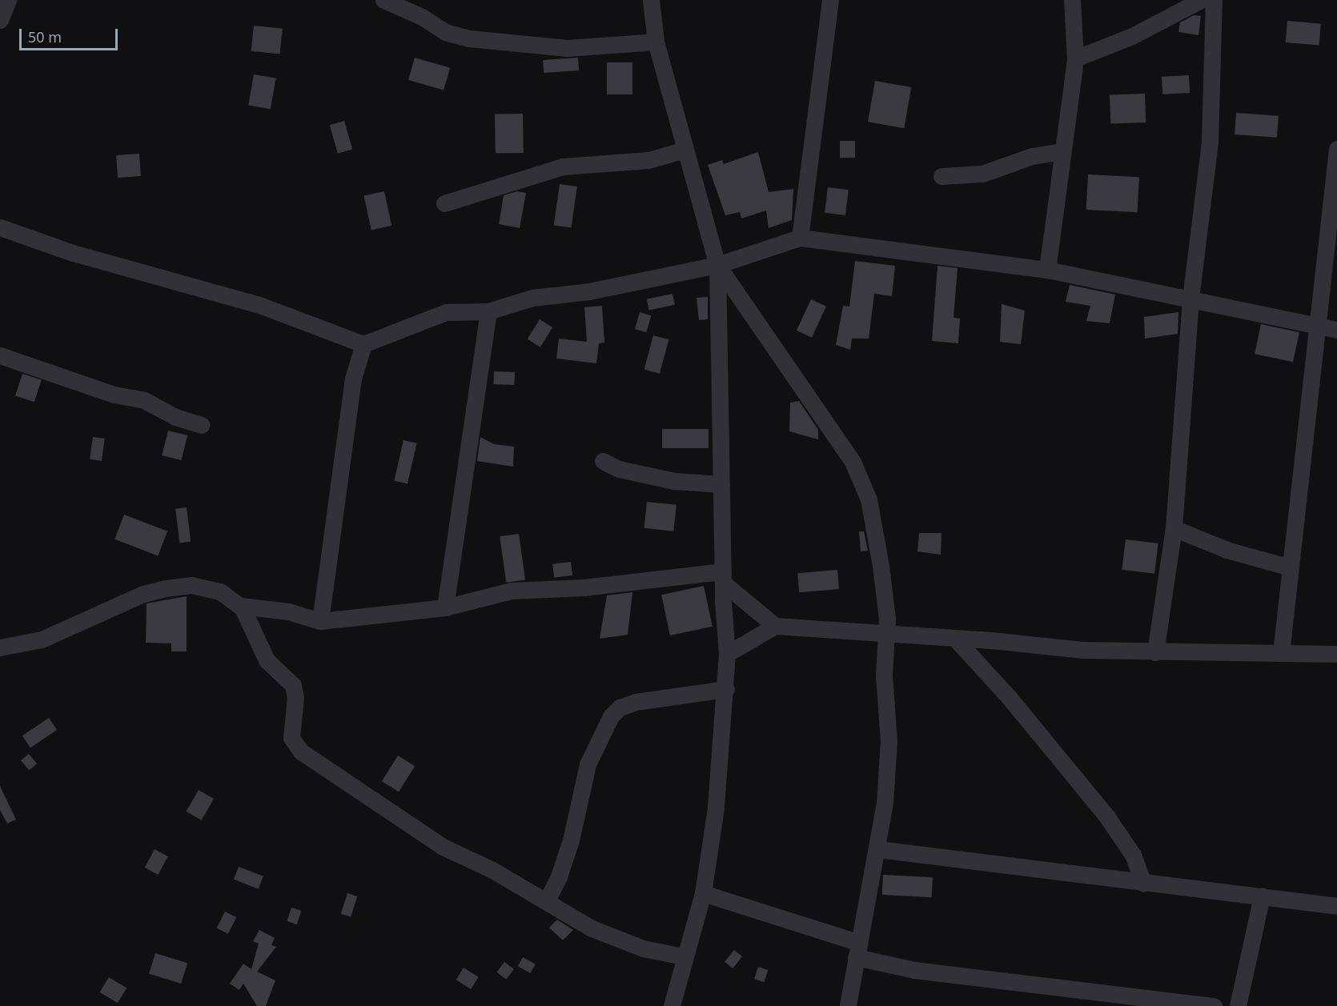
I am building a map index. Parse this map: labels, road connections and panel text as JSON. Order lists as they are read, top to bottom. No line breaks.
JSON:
{"scale_bar":"50 m"}
